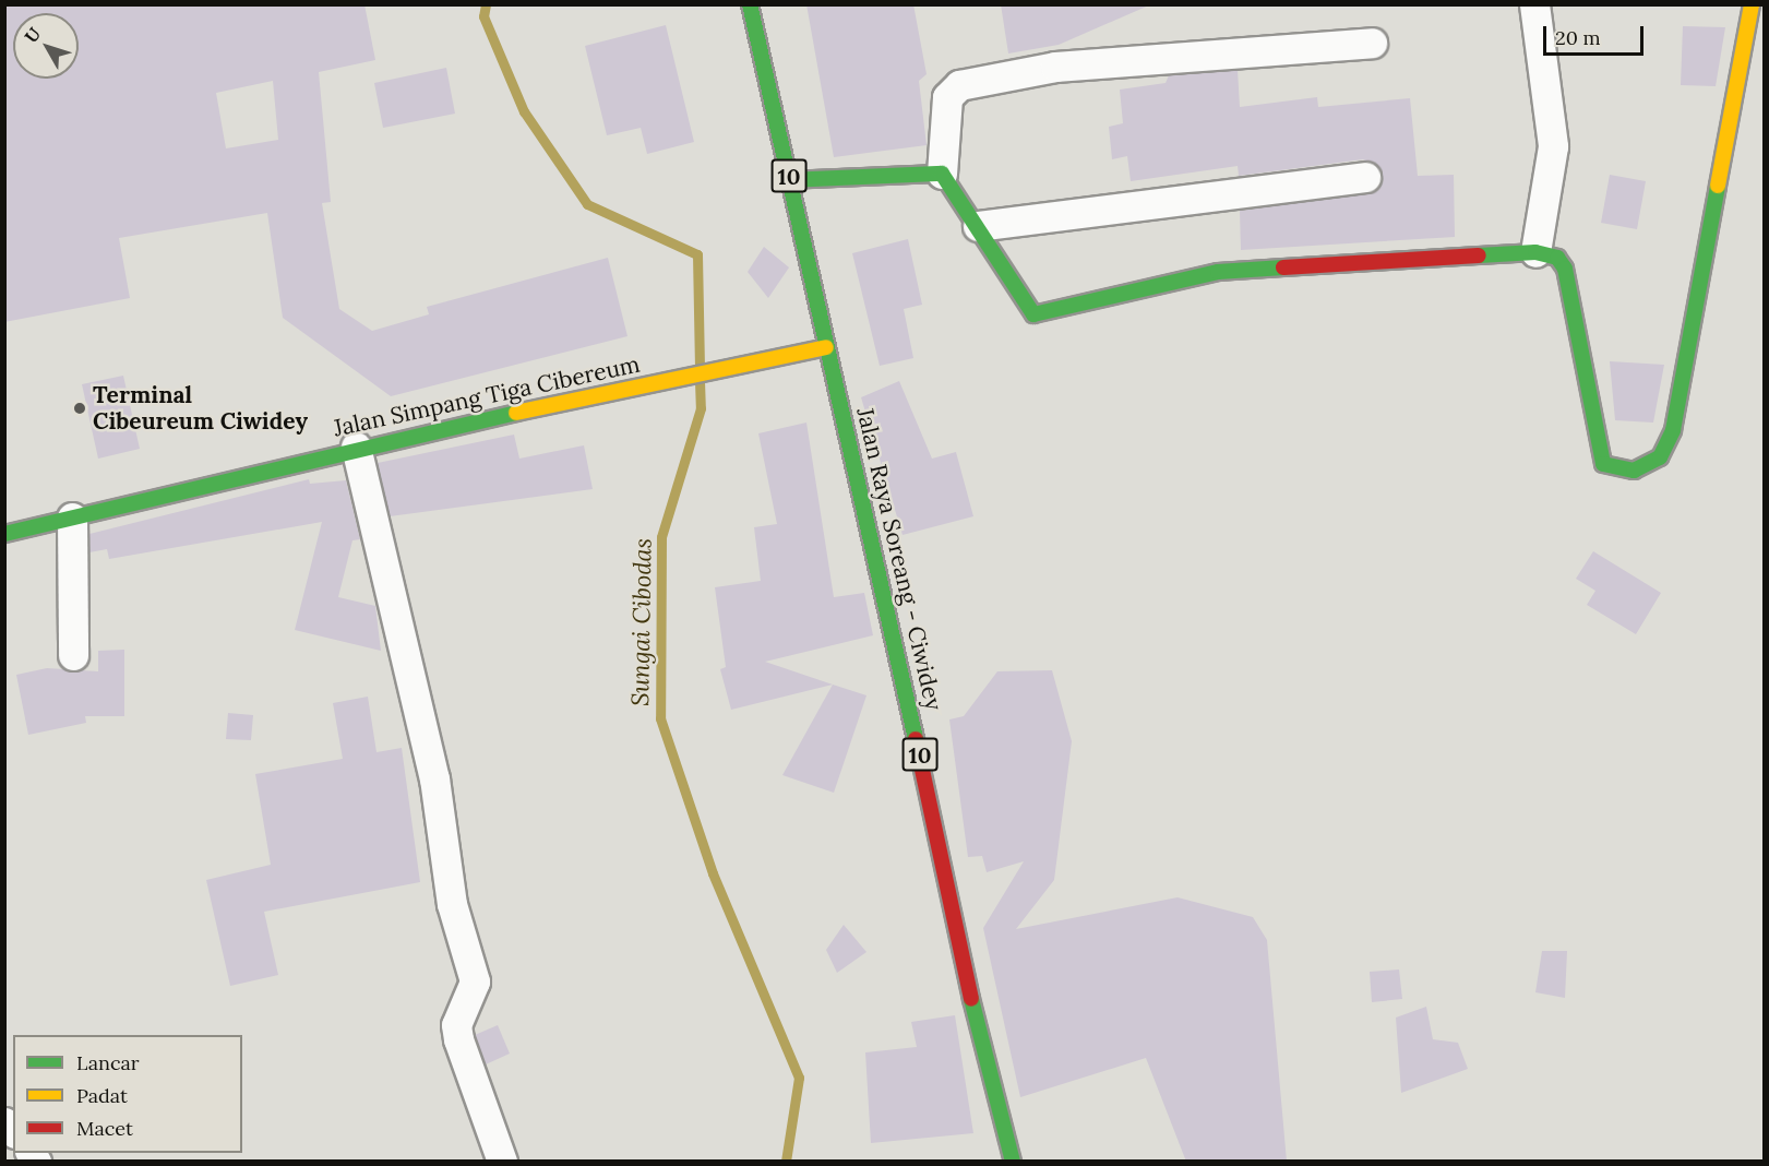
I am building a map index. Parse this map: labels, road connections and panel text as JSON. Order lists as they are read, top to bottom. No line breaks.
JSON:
{"streets":{"main road":["10","Jalan Simpang Tiga Cibereum","Jalan Raya Soreang - Ciwidey"]},"crossings":[["Jalan Simpang Tiga Cibereum","Jalan Raya Soreang - Ciwidey"]],"water":["Sungai Cibodas"],"places":["Terminal Cibeureum Ciwidey"],"legend":["Lancar","Padat","Macet"],"scale_bar":"20 m","north":"top left"}
